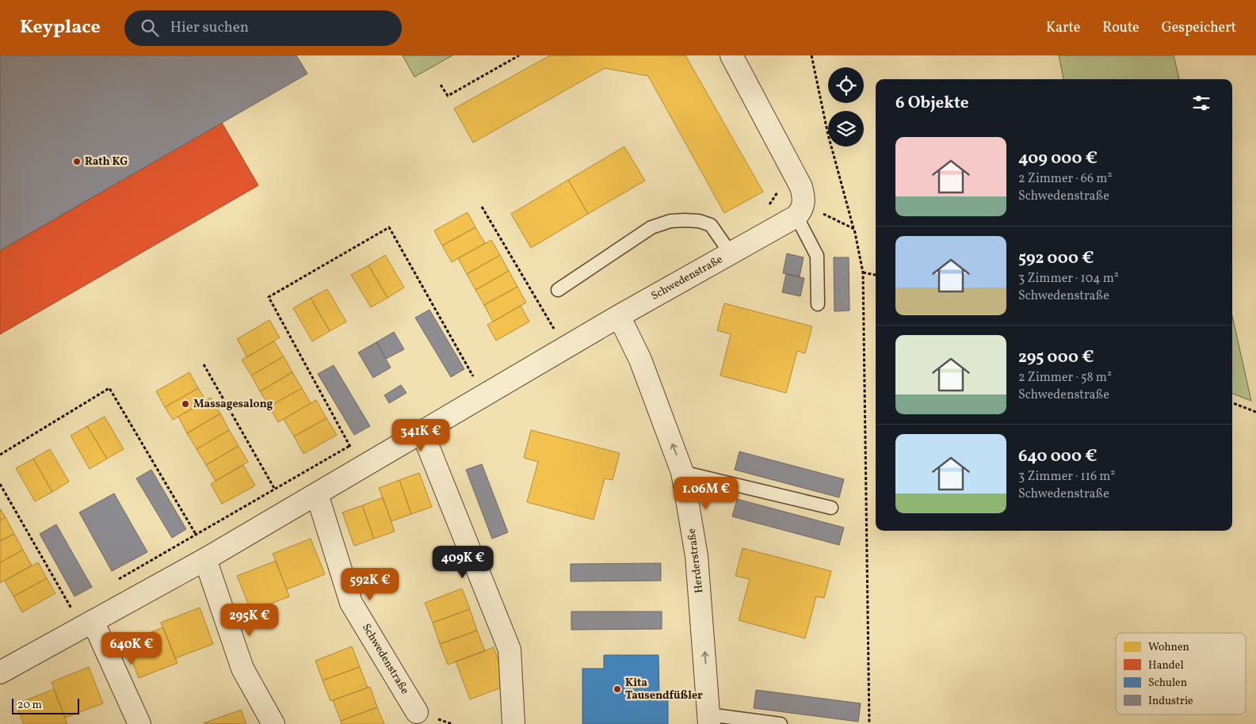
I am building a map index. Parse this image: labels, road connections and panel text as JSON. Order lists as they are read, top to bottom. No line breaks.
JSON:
{"streets":{"street":["Schwedenstraße","Herderstraße"]},"crossings":[["Schwedenstraße","Herderstraße"]],"one_way":["Herderstraße"],"places":["Rath KG","Massagesalong","Kita Tausendfüßler"],"legend":["Wohnen","Handel","Schulen","Industrie"],"scale_bar":"20 m","page":{"header":"Keyplace","search":"Hier suchen","nav":["Karte","Route","Gespeichert"],"heading":"6 Objekte","list":[{"name":"409 000 €","note":"2 Zimmer · 66 m² · Schwedenstraße"},{"name":"592 000 €","note":"3 Zimmer · 104 m² · Schwedenstraße"},{"name":"295 000 €","note":"2 Zimmer · 58 m² · Schwedenstraße"},{"name":"640 000 €","note":"3 Zimmer · 116 m² · Schwedenstraße"}],"price":["341K €","1.06M €","409K €","592K €","295K €","640K €"],"scale":"20 m"}}
